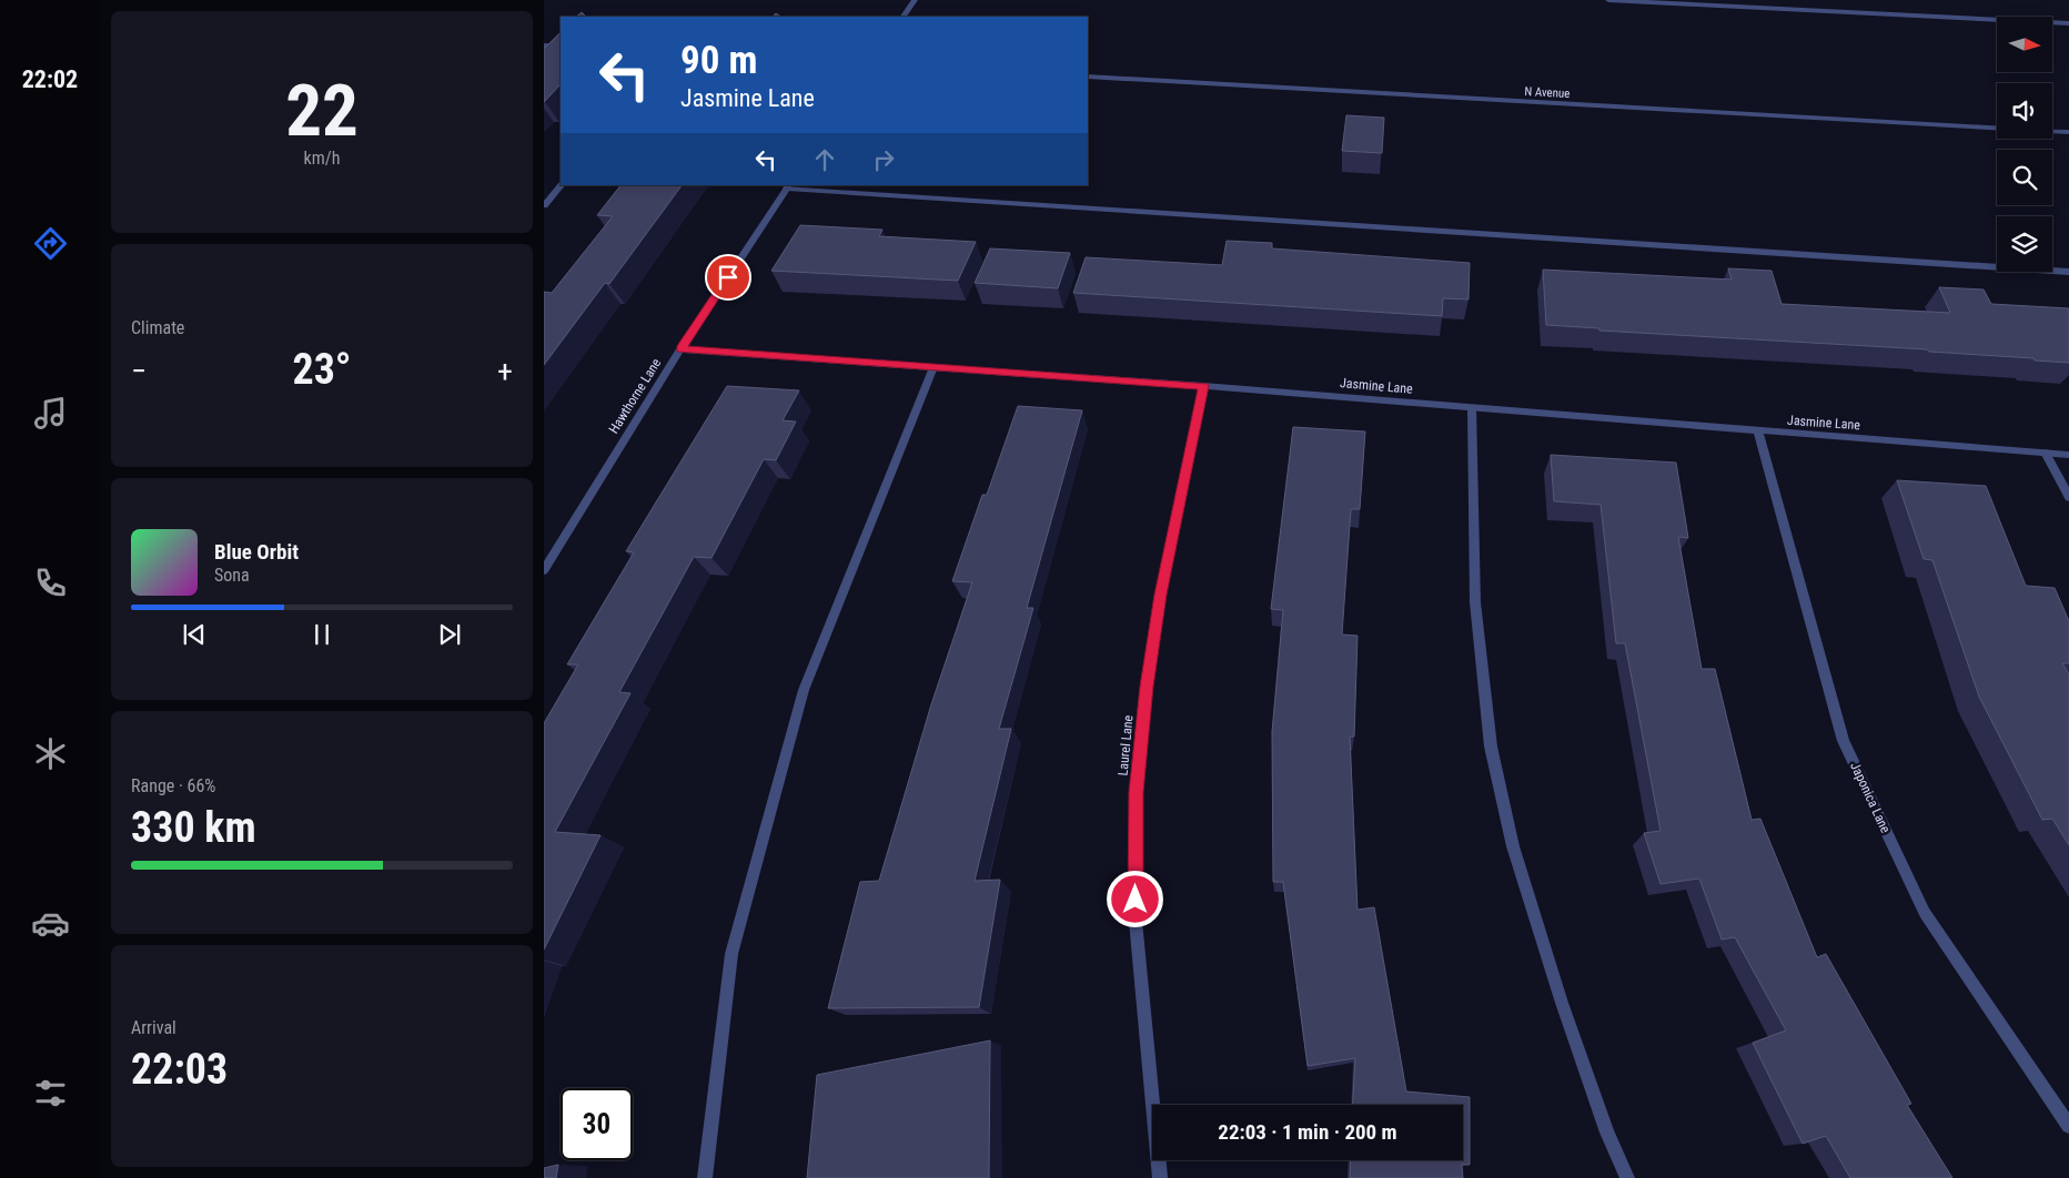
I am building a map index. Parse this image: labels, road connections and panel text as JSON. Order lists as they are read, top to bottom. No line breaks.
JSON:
{"streets":{"street":["N Avenue","Jasmine Lane","Hawthorne Lane","Laurel Lane","Japonica Lane"]},"crossings":[["Jasmine Lane","Hawthorne Lane"],["Jasmine Lane","Laurel Lane"],["Jasmine Lane","Japonica Lane"]],"north":"right","page":{"tabs":"22:02","tile":[["22","km/h"],"Climate",["Range · 66%","330 km"],["Arrival","22:03"]],"turn":["90 m","Jasmine Lane"],"heat":["−","23°","+"],"song":["Blue Orbit","Sona"],"limit":"30","trip":"22:03 · 1 min · 200 m"}}
